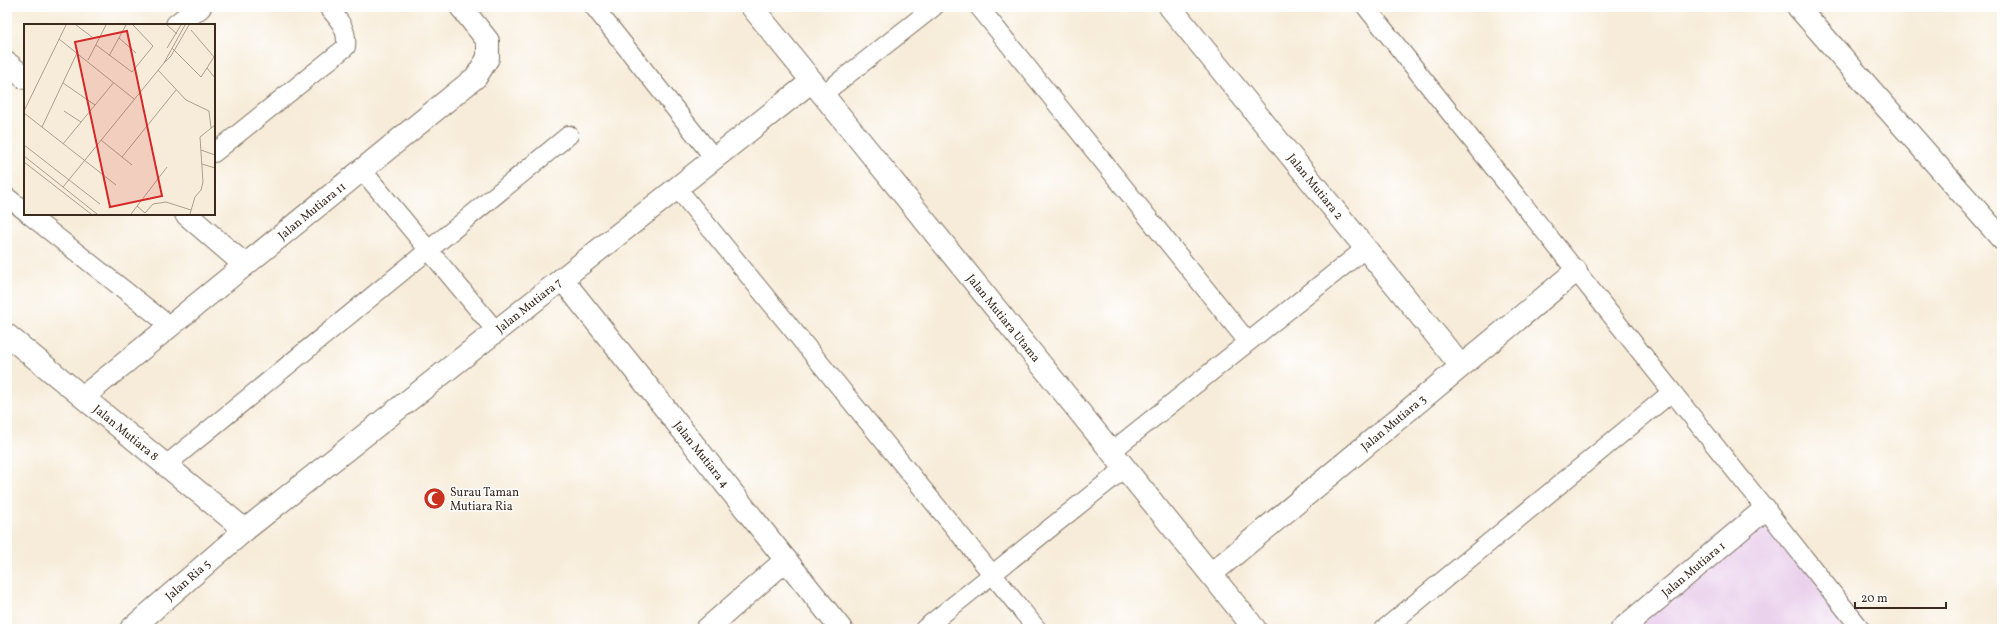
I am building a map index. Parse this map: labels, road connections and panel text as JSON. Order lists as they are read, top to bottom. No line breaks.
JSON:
{"streets":{"street":["Jalan Mutiara 2","Jalan Mutiara 11","Jalan Mutiara 7","Jalan Mutiara Utama","Jalan Mutiara 3","Jalan Mutiara 8","Jalan Mutiara 4","Jalan Mutiara 1","Jalan Ria 5"]},"crossings":[["Jalan Mutiara 2","Jalan Mutiara 3"],["Jalan Mutiara 11","Jalan Mutiara 8"],["Jalan Mutiara 7","Jalan Mutiara Utama"],["Jalan Mutiara 7","Jalan Mutiara 8"],["Jalan Mutiara 7","Jalan Mutiara 4"],["Jalan Mutiara 7","Jalan Ria 5"],["Jalan Mutiara Utama","Jalan Mutiara 3"],["Jalan Mutiara 8","Jalan Ria 5"]],"places":{"mosque":["Surau Taman Mutiara Ria"]},"scale_bar":"20 m"}
